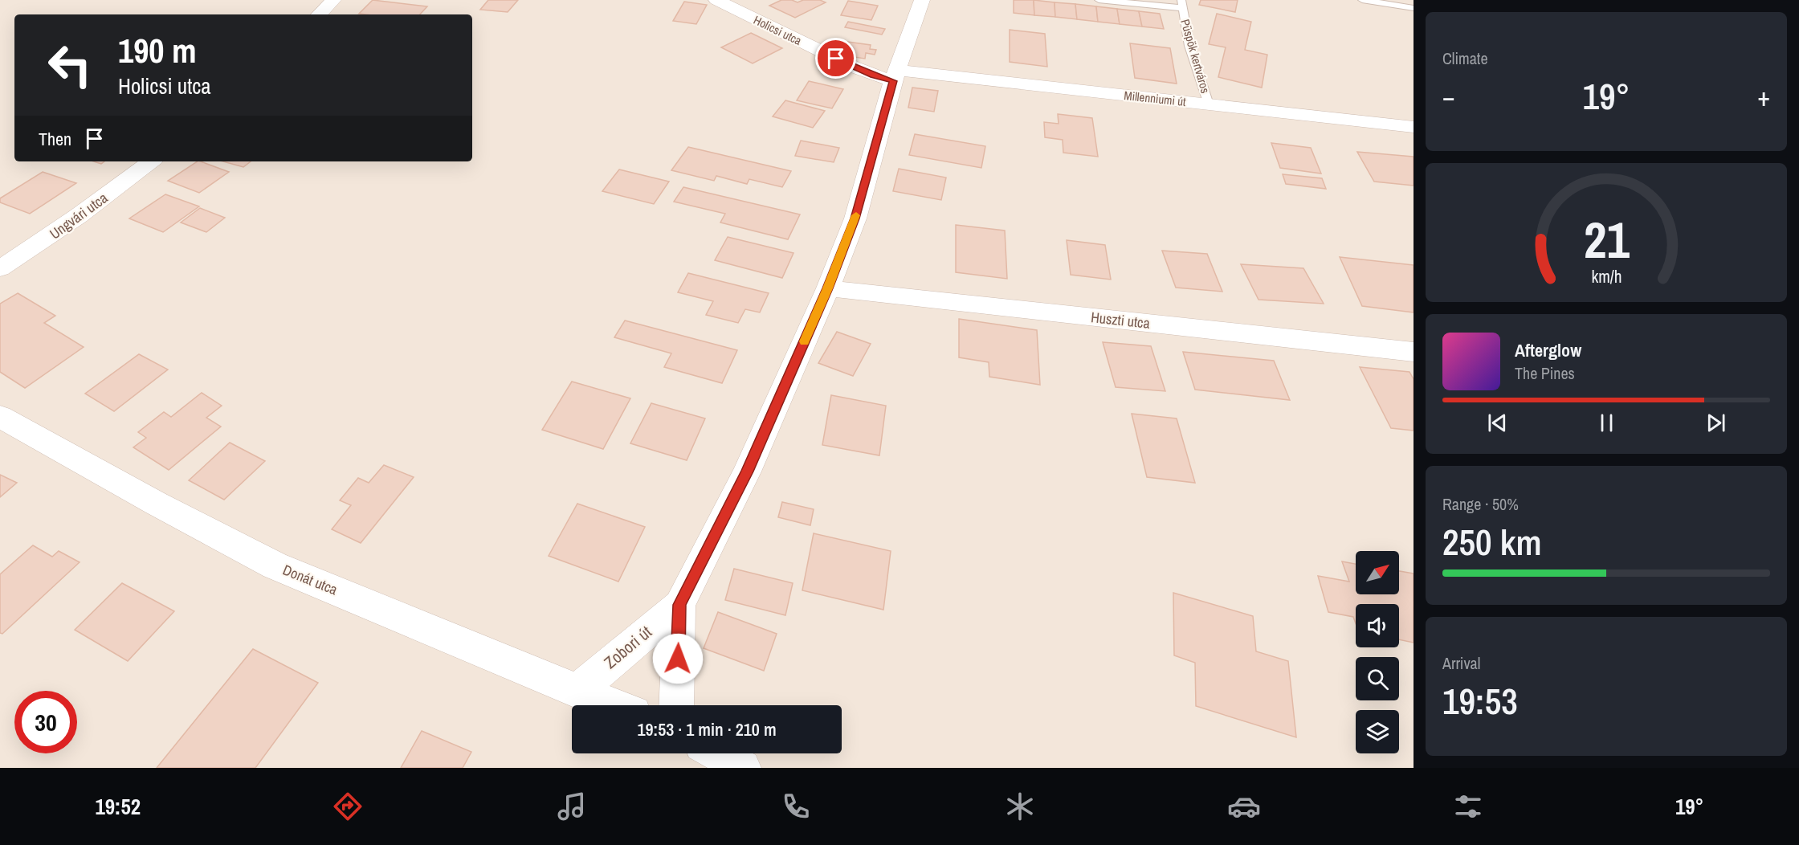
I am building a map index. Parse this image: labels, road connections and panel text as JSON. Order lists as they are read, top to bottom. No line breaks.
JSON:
{"streets":{"street":["Holicsi utca","Millenniumi út","Ungvári utca","Huszti utca","Donát utca","Zobori út"],"lane":["Püspök kertváros"]},"crossings":[["Holicsi utca","Millenniumi út"],["Holicsi utca","Zobori út"],["Püspök kertváros","Millenniumi út"],["Millenniumi út","Zobori út"],["Huszti utca","Zobori út"],["Donát utca","Zobori út"]],"north":"top right","page":{"tile":["Climate",["Range · 50%","250 km"],["Arrival","19:53"]],"turn":["190 m","Holicsi utca"],"heat":["−","19°","+"],"then":"Then","song":["Afterglow","The Pines"],"limit":"30","trip":"19:53 · 1 min · 210 m","tabs":["19:52","19°"],"gauge":["21","km/h"]}}
